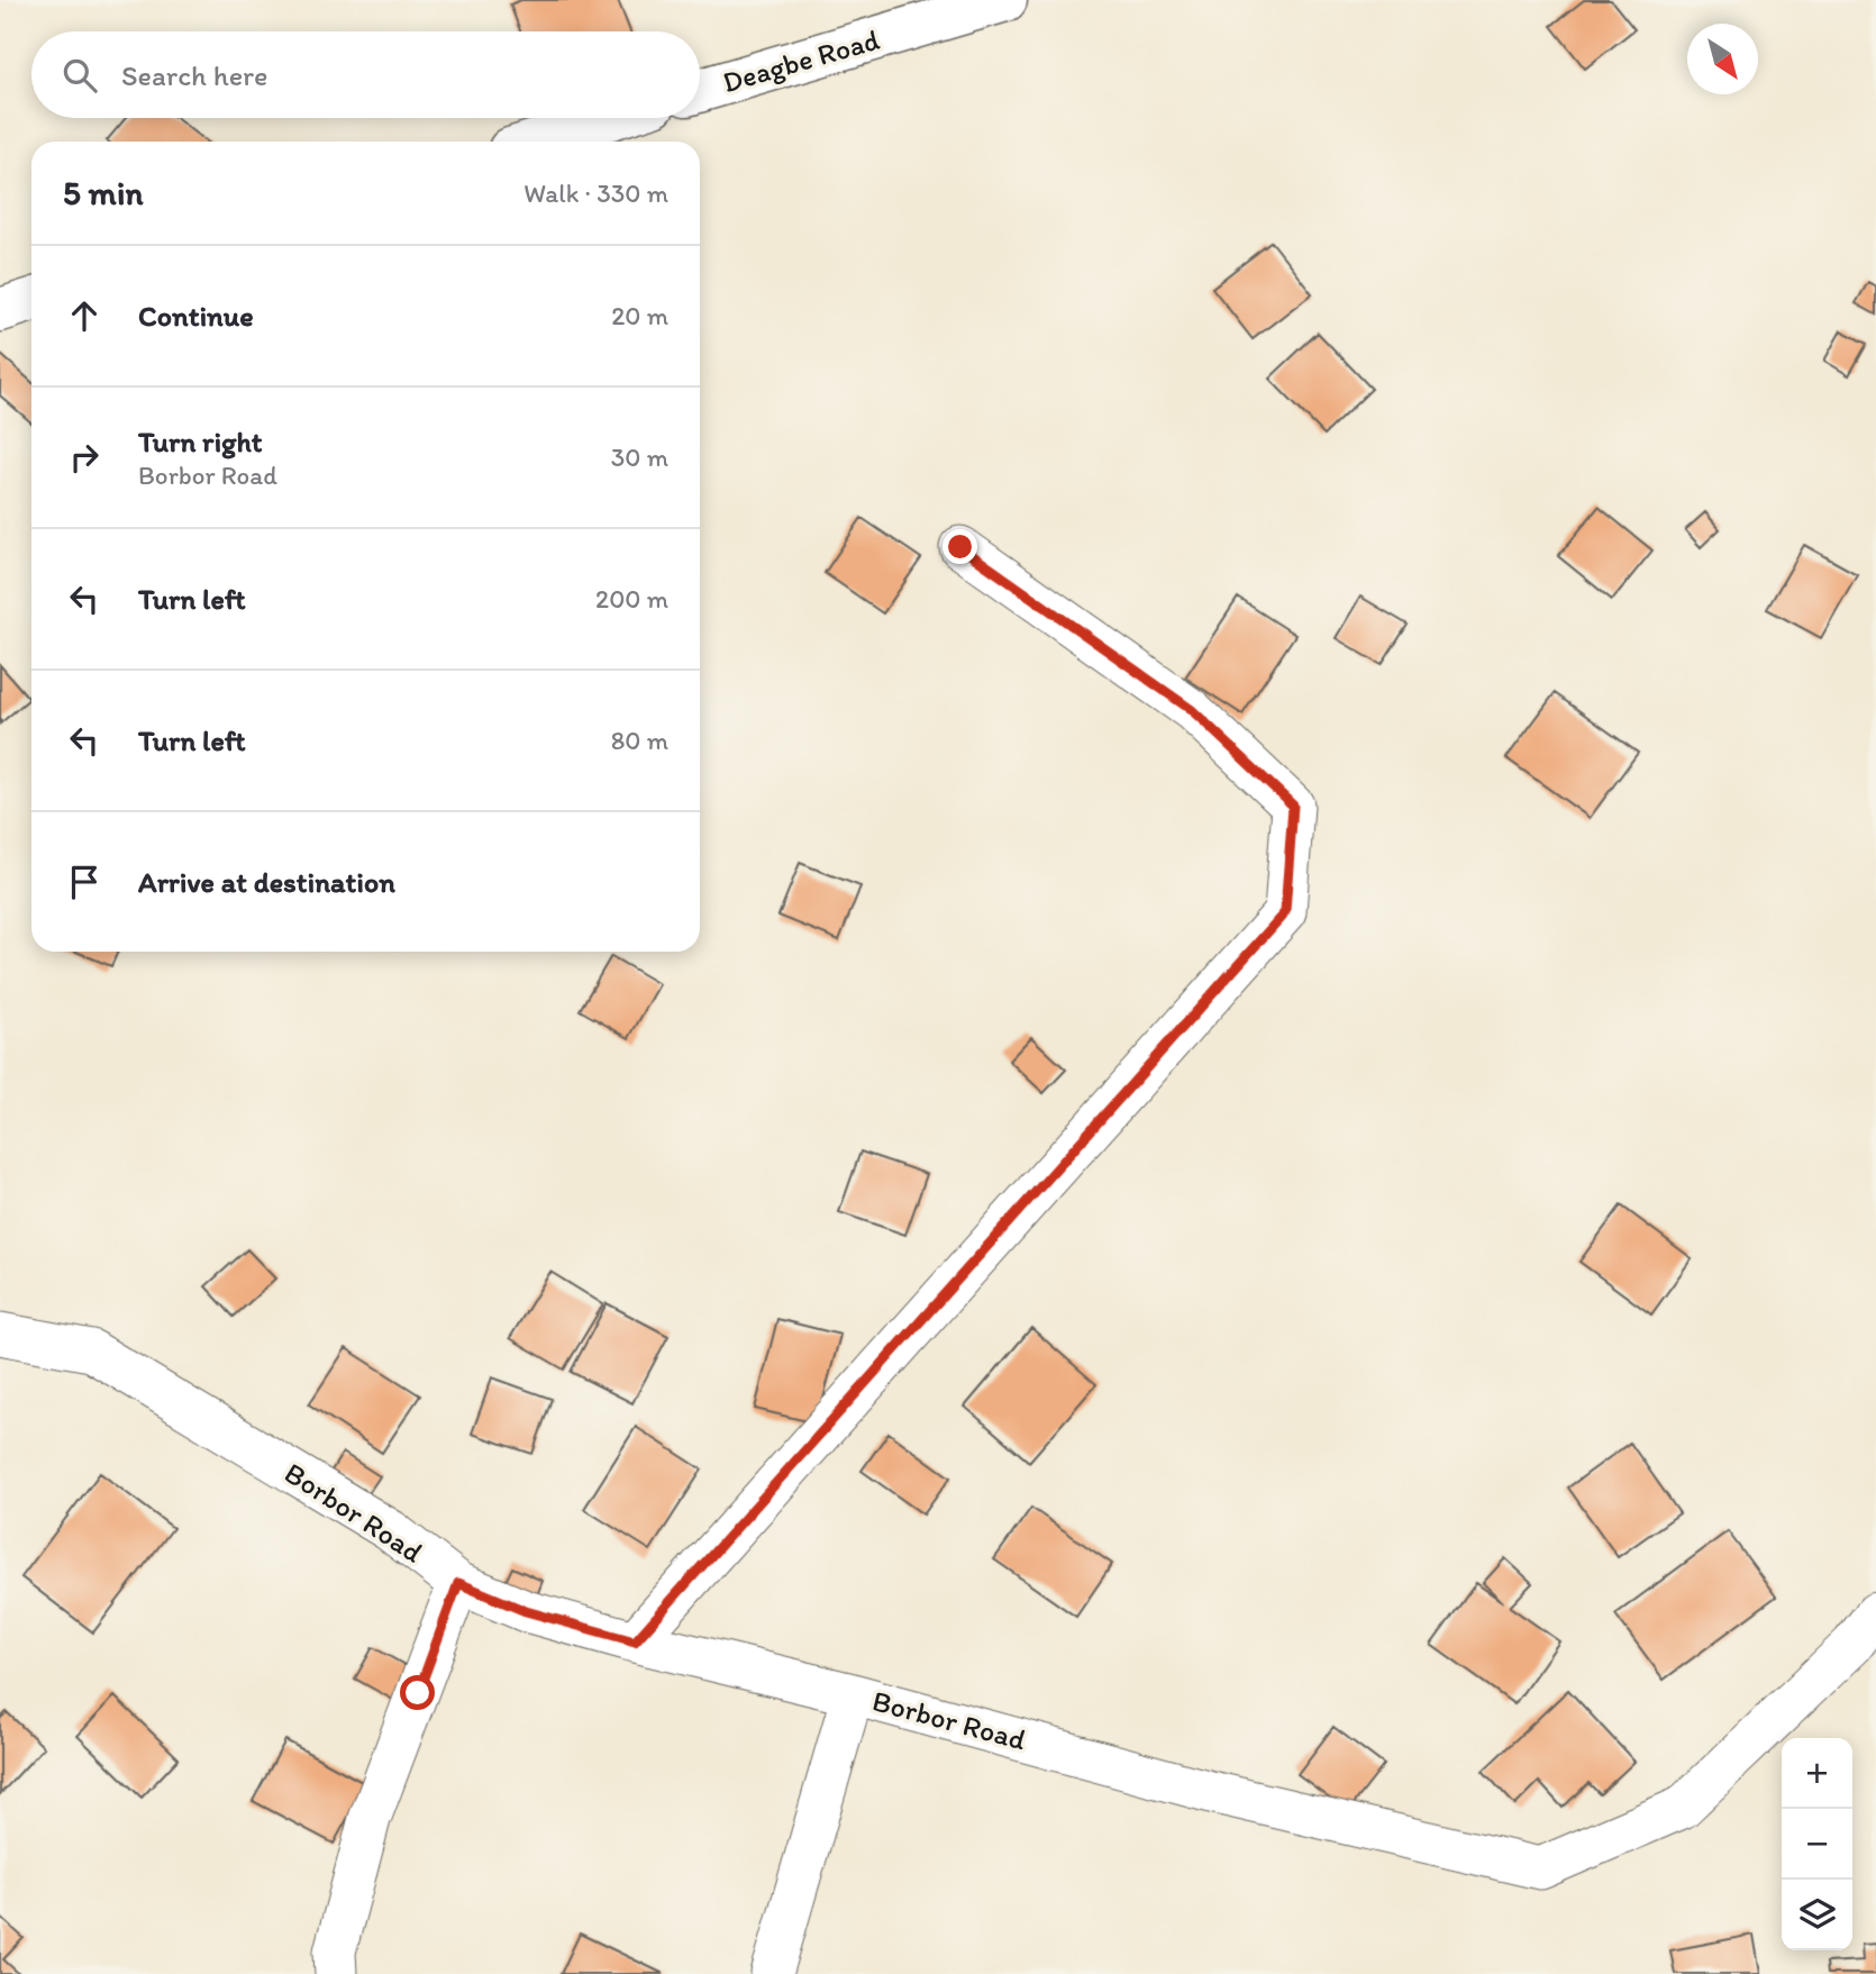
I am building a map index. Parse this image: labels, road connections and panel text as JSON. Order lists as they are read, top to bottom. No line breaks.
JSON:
{"streets":{"street":["Deagbe Road","Borbor Road"]},"north":"bottom right","page":{"search":"Search here","heading":["5 min","Walk · 330 m"],"list":[["Continue","20 m"],["Turn right","Borbor Road","30 m"],["Turn left","200 m"],["Turn left","80 m"],"Arrive at destination"],"map_buttons":["+","−"]}}
